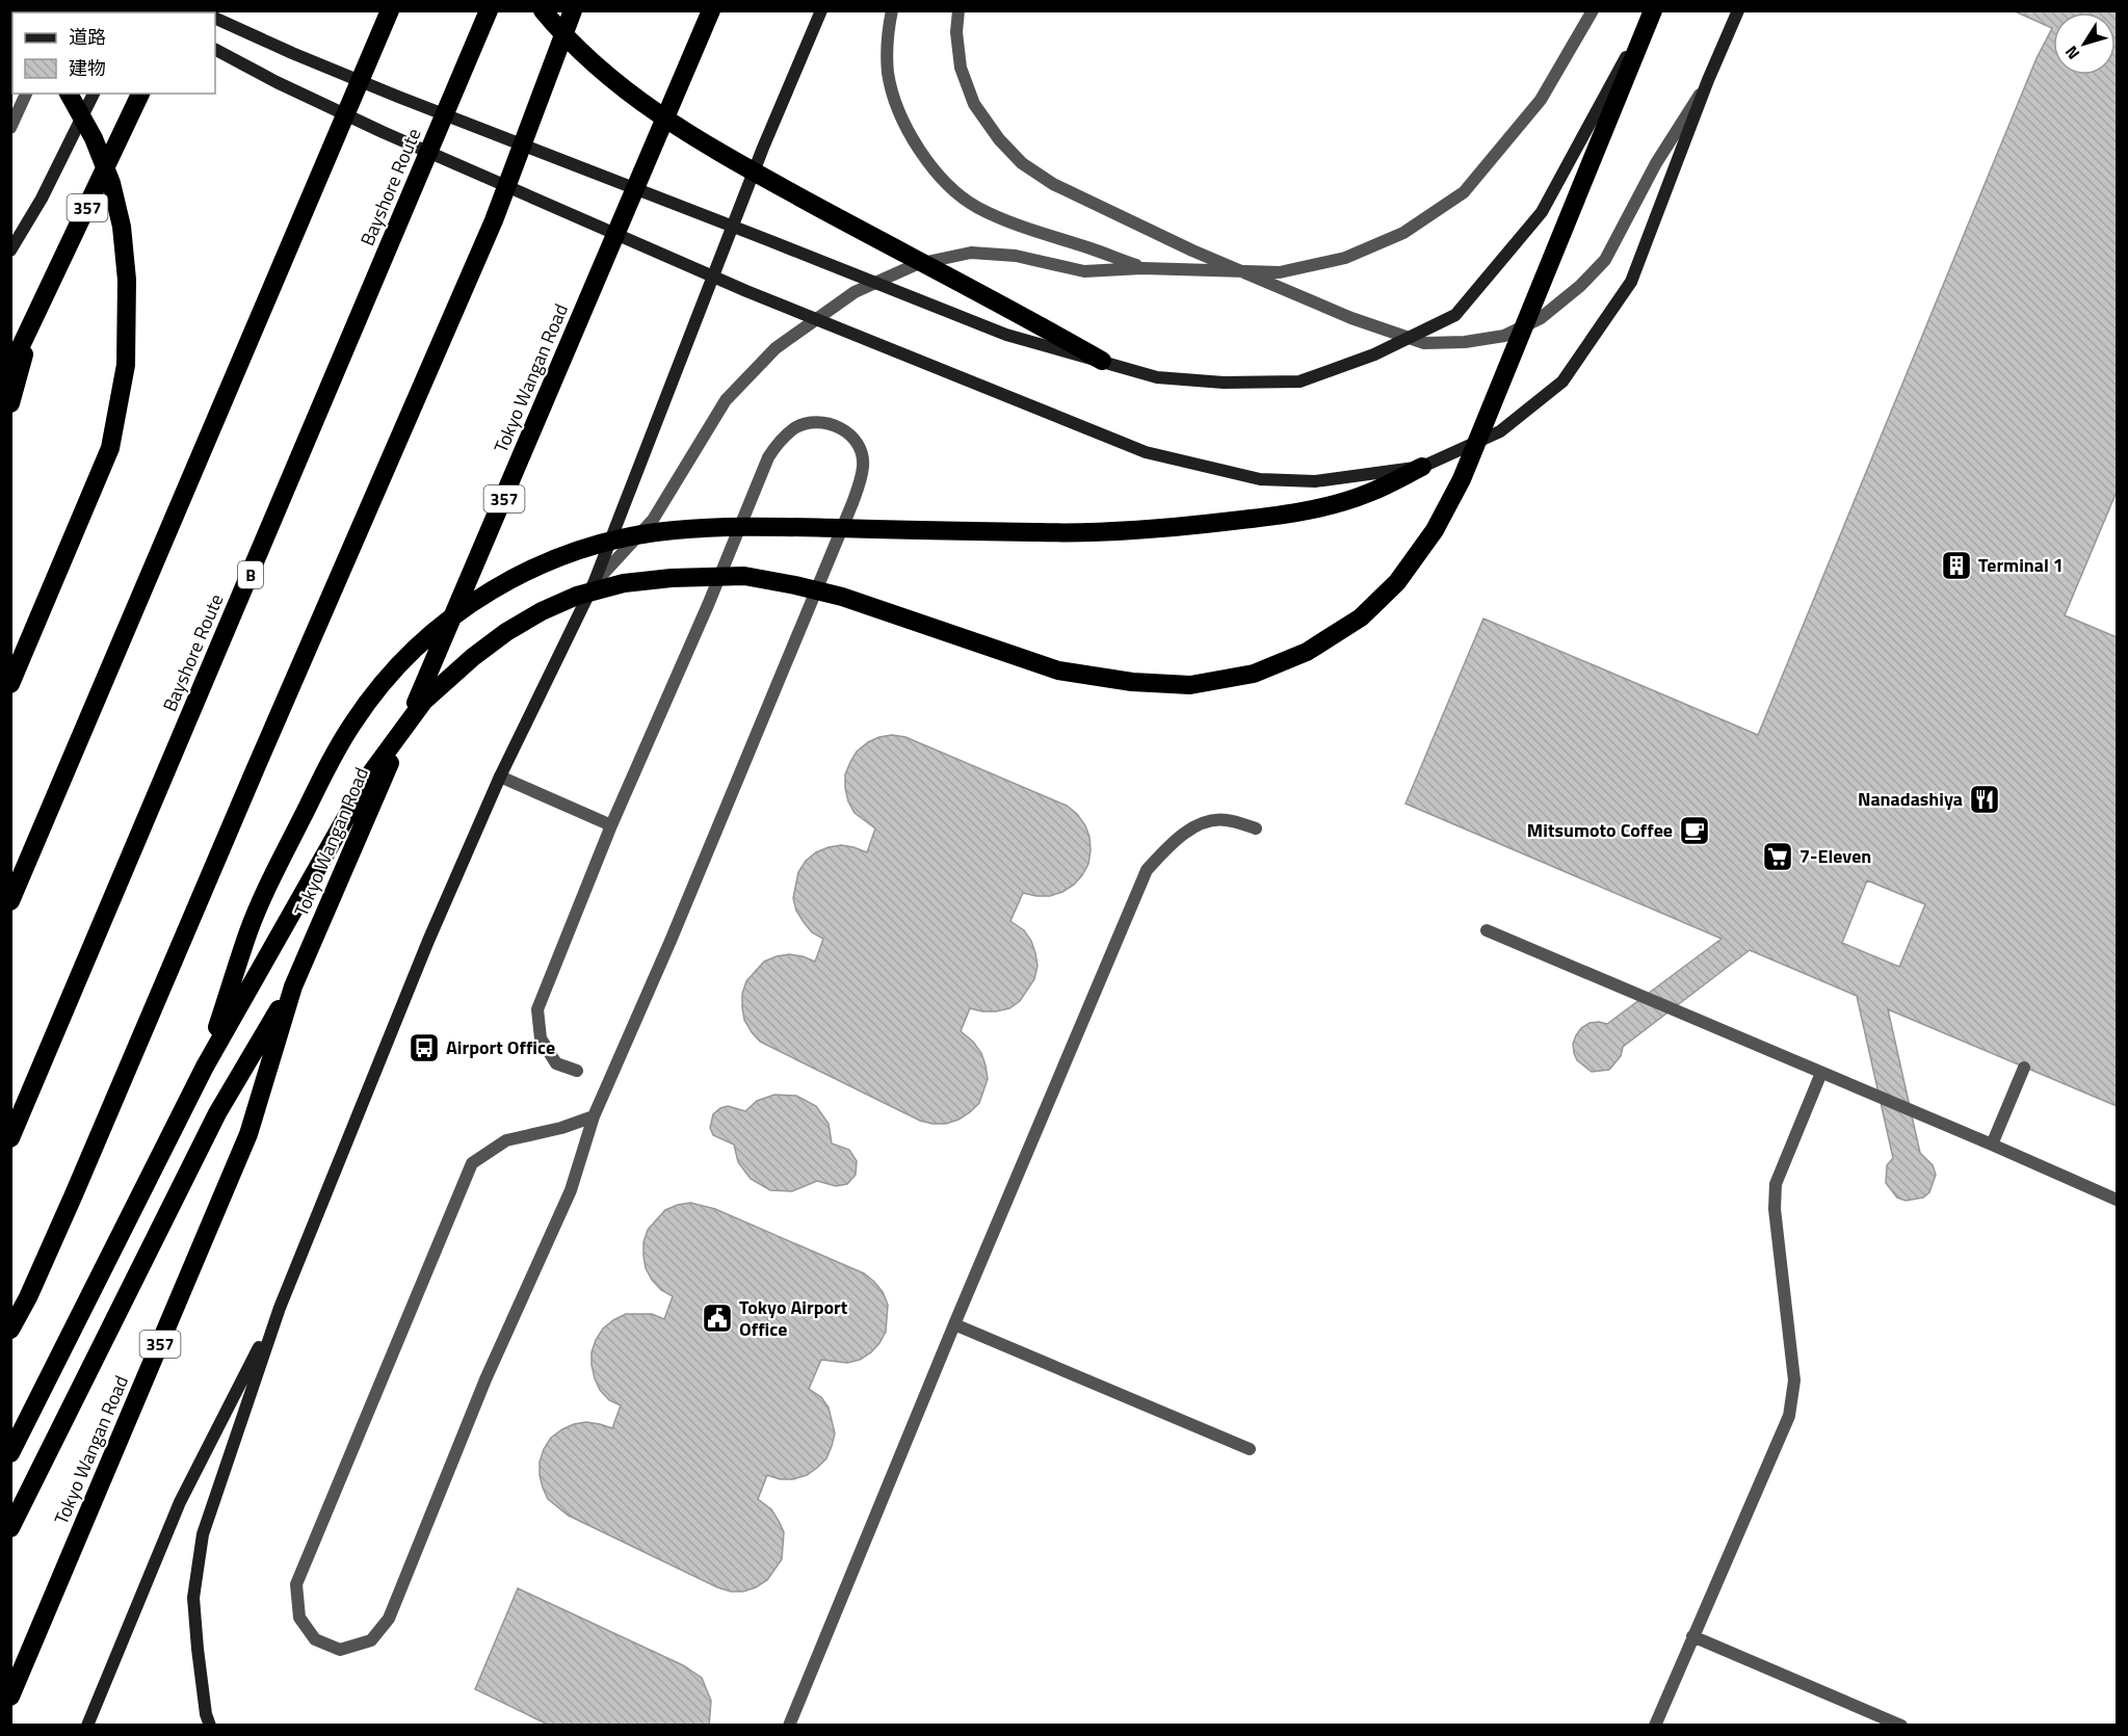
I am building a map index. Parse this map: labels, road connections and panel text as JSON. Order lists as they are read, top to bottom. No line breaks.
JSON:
{"streets":{"highway":["Bayshore Route","357","Tokyo Wangan Road","B"]},"places":{"building":["Terminal 1"],"restaurant":["Nanadashiya"],"cafe":["Mitsumoto Coffee"],"supermarket":["7-Eleven"],"bus stop":["Airport Office"],"public building":["Tokyo Airport Office"]},"legend":["道路","建物"],"north":"bottom left"}
